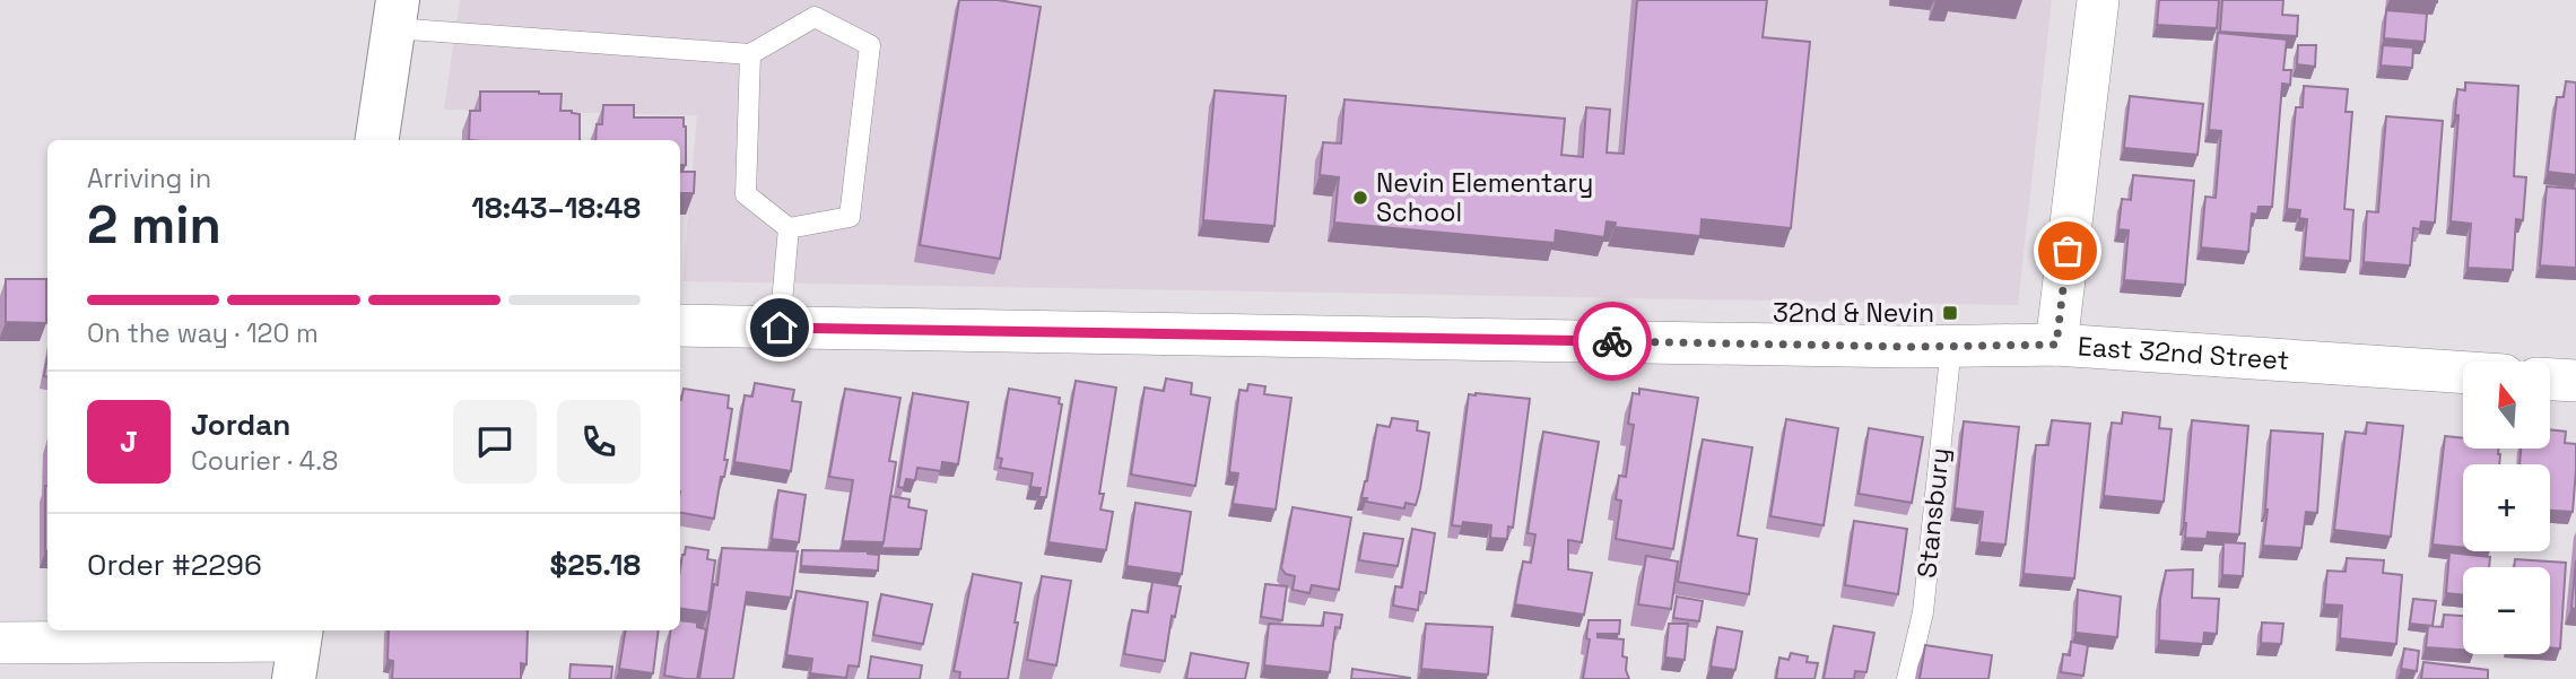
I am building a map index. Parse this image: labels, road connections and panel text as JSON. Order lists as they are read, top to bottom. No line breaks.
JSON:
{"streets":{"street":["East 32nd Street"],"lane":["Stansbury"]},"crossings":[["East 32nd Street","Stansbury"]],"places":{"other":["Nevin Elementary School"],"transit":["32nd & Nevin"]},"north":"top","page":{"heading":["2 min","Arriving in","18:43–18:48"],"panel":["Jordan","Courier · 4.8","Order #2296","$25.18"],"bar":"On the way · 120 m","map_buttons":["+","−"],"round":"J"}}
